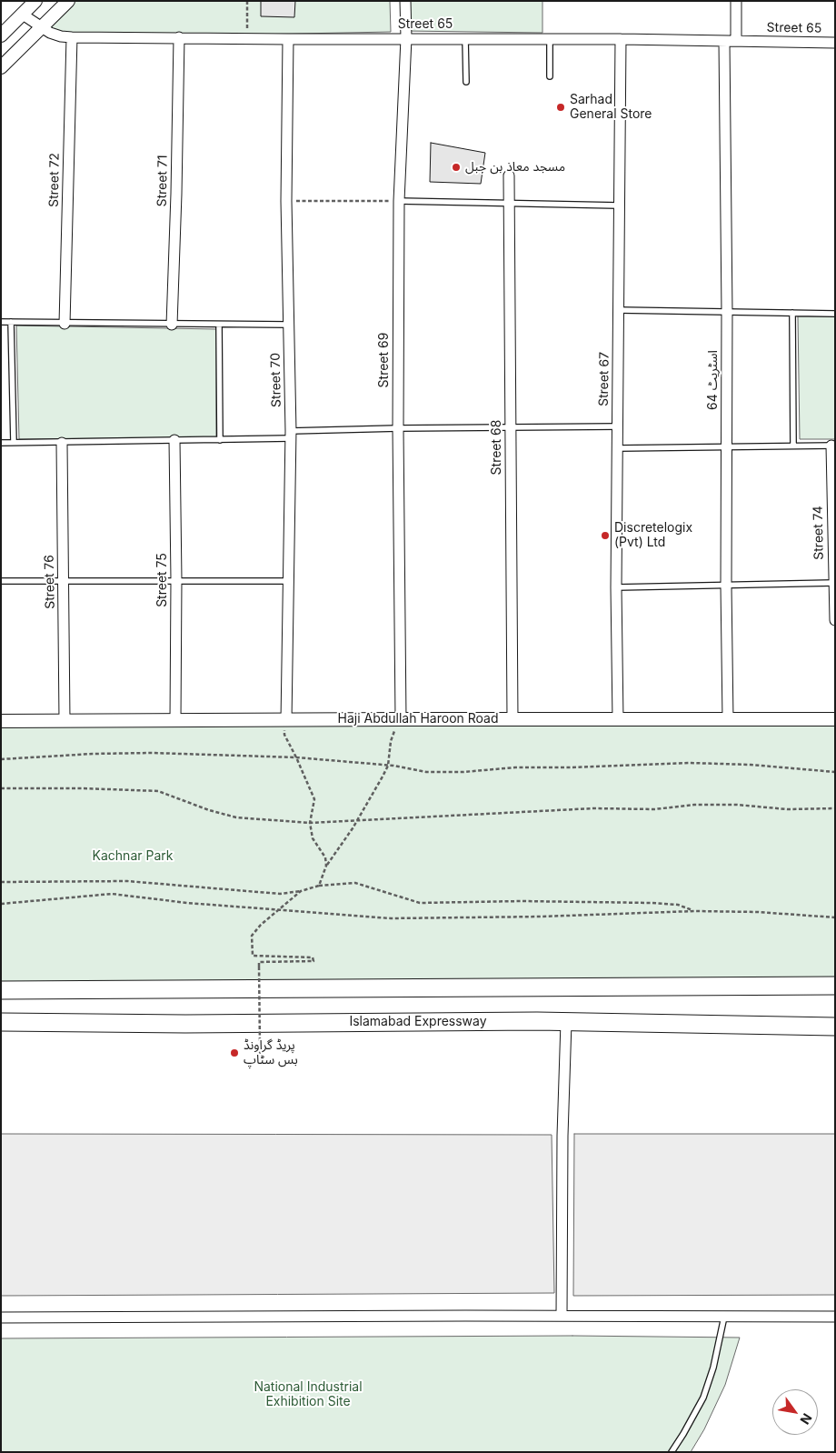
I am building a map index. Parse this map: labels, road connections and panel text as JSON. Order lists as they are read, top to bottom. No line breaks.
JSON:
{"streets":{"highway":["Islamabad Expressway"],"street":["Street 65","Street 72","Street 71","Street 69","Street 67","Street 70","اسٹریٹ 64","Street 68","Street 74","Street 75","Street 76","Haji Abdullah Haroon Road"]},"crossings":[["Street 65","Street 72"],["Street 65","Street 71"],["Street 65","Street 69"],["Street 65","Street 67"],["Street 65","Street 70"],["Street 65","اسٹریٹ 64"],["Street 69","Haji Abdullah Haroon Road"],["Street 67","Haji Abdullah Haroon Road"],["Street 70","Haji Abdullah Haroon Road"],["اسٹریٹ 64","Haji Abdullah Haroon Road"],["Street 68","Haji Abdullah Haroon Road"],["Street 75","Haji Abdullah Haroon Road"],["Street 76","Haji Abdullah Haroon Road"]],"parks":["Kachnar Park","National Industrial Exhibition Site"],"places":["Sarhad General Store","مسجد معاذ بن جبل","Discretelogix (Pvt) Ltd","پریڈ گراونڈ بس سٹاپ"],"north":"bottom right"}
